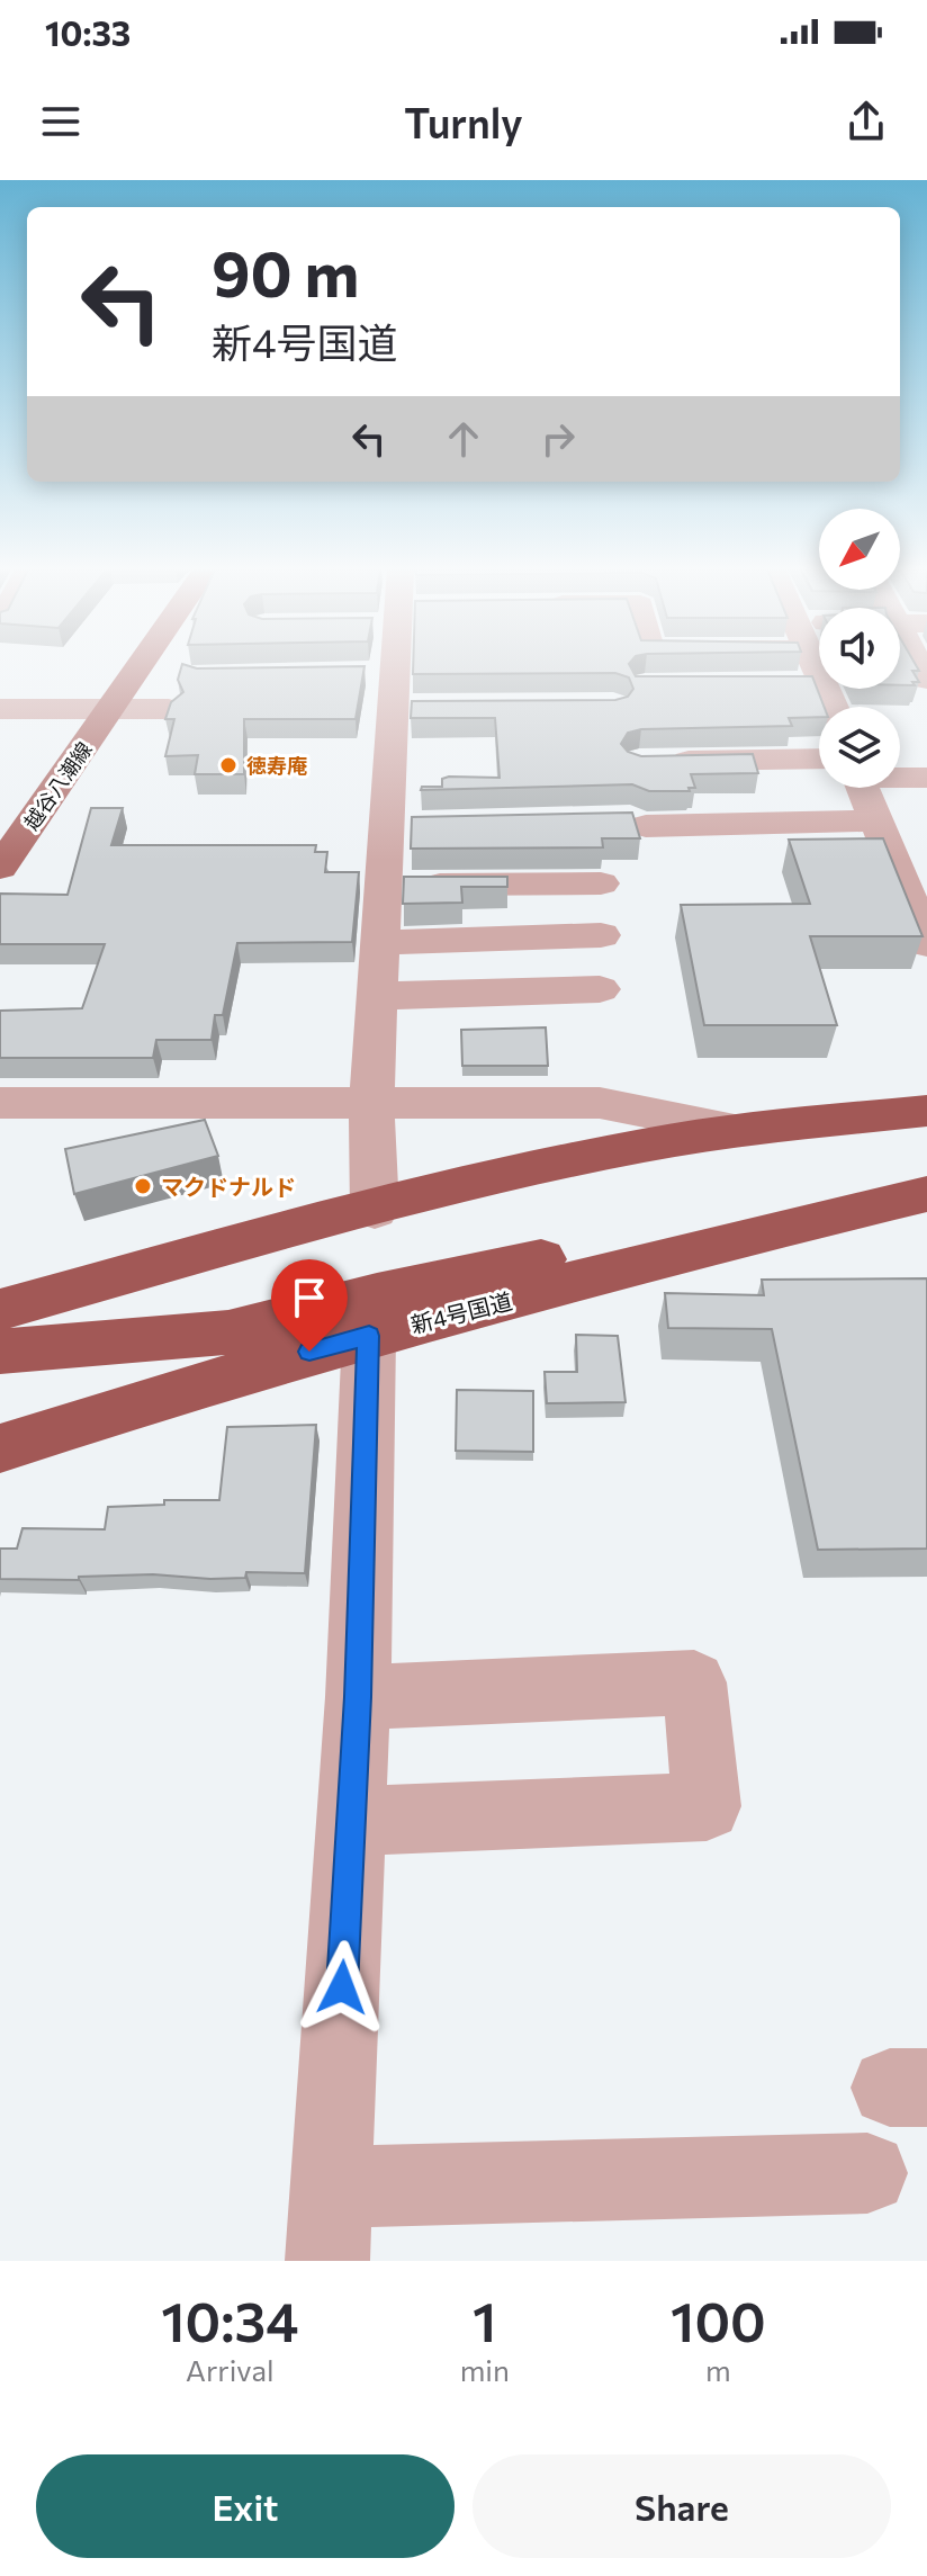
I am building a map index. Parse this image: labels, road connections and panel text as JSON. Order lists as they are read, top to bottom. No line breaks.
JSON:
{"streets":{"highway":["新4号国道"],"main road":["越谷八潮線"]},"places":["徳寿庵","マクドナルド"],"north":"bottom left","page":{"status":"10:33","header":"Turnly","turn":["90 m","新4号国道"],"eta":["10:34","Arrival","1","min","100","m"],"buttons":["Exit","Share"]}}
